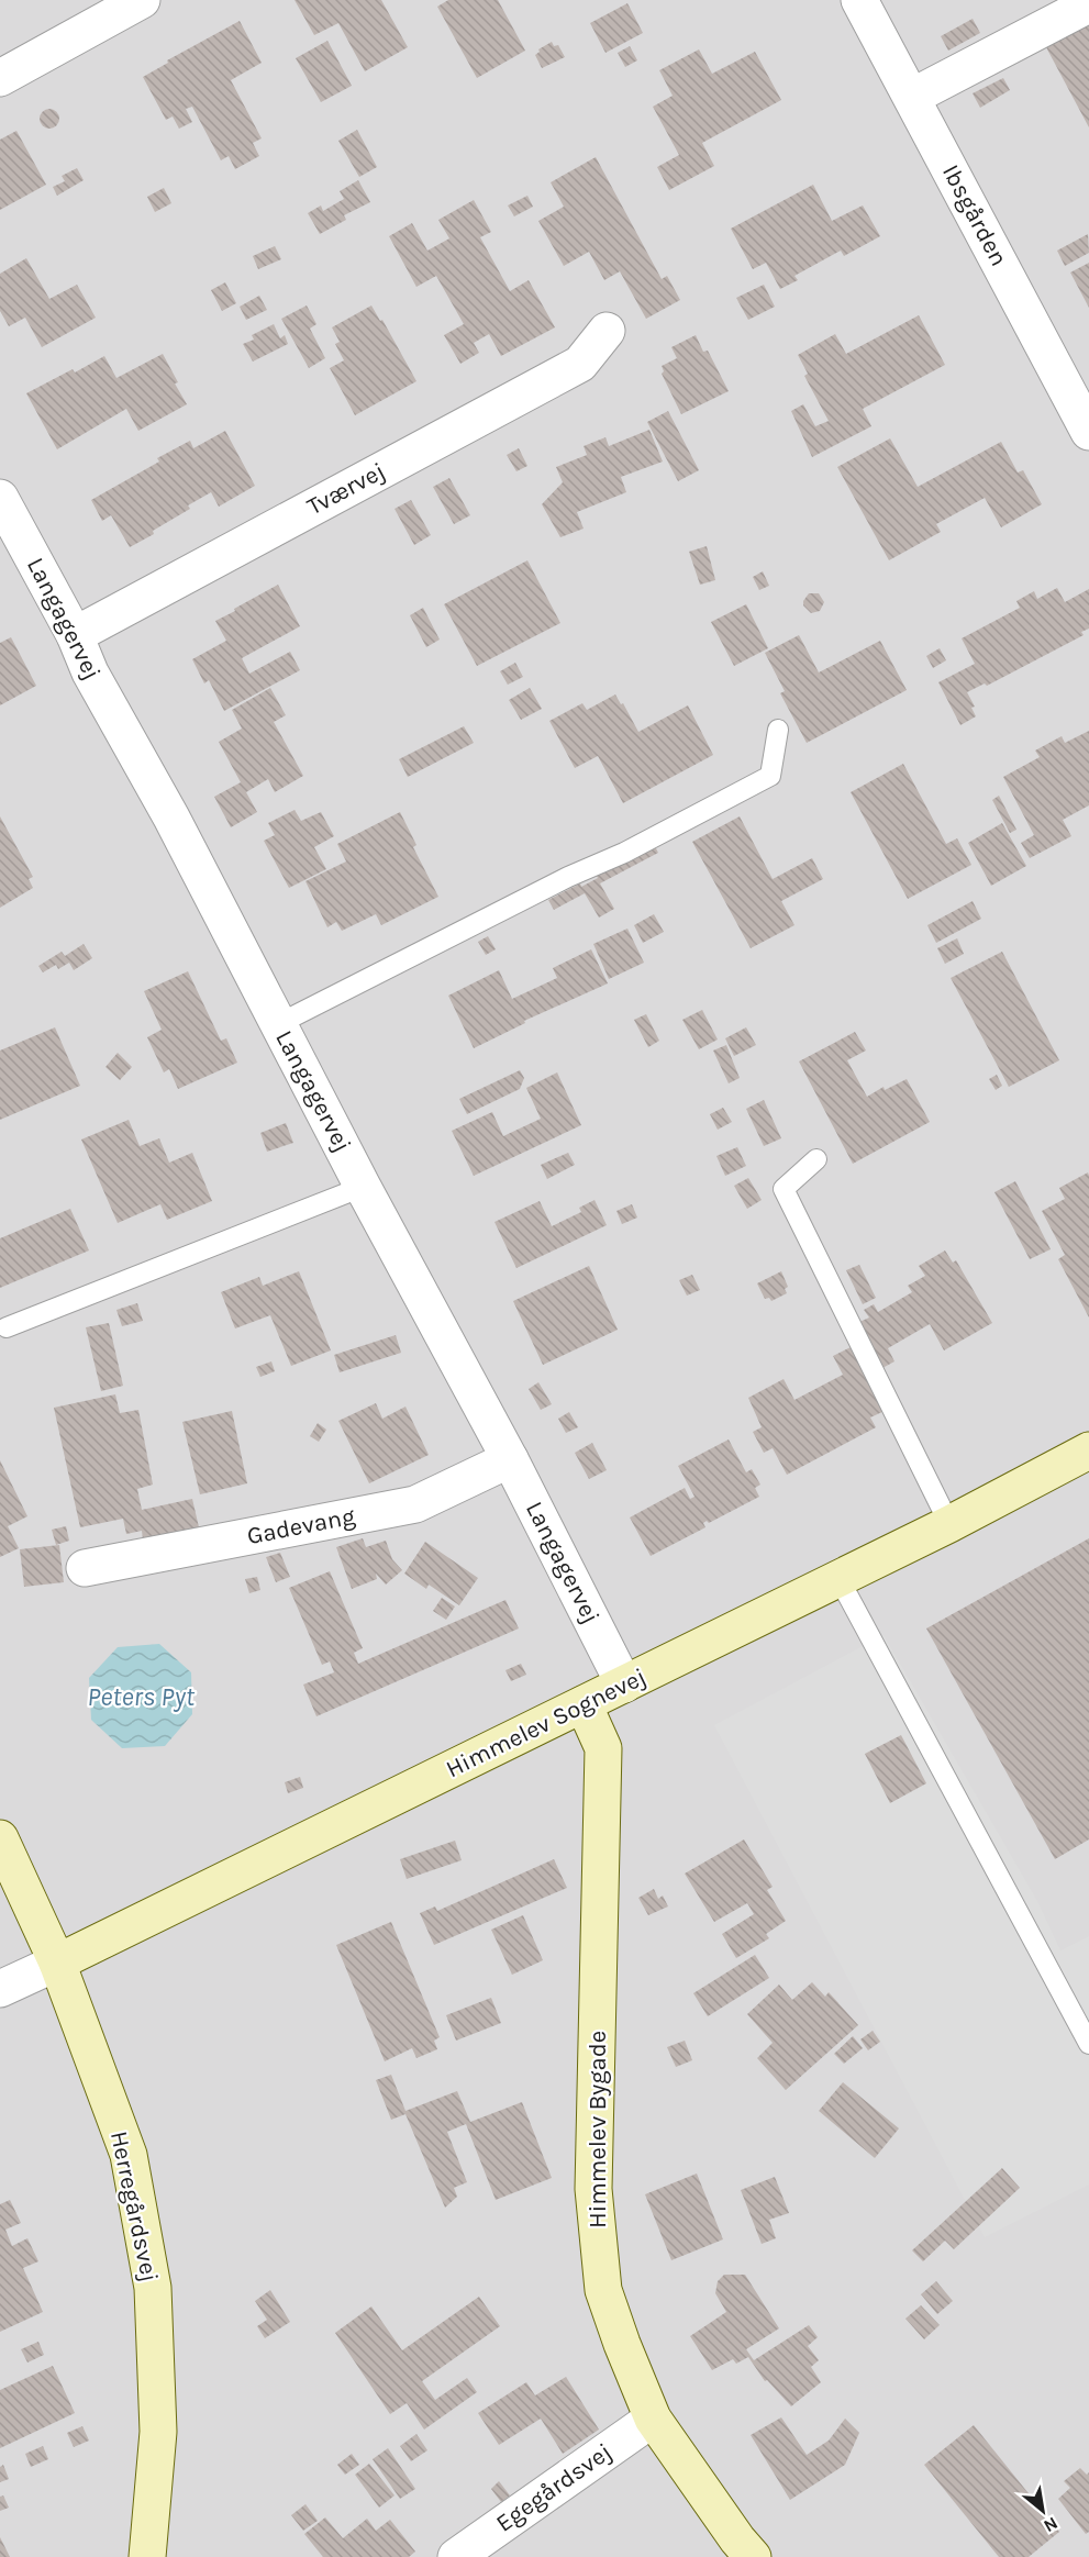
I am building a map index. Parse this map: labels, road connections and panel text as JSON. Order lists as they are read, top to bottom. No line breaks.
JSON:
{"streets":{"street":["Ibsgården","Tværvej","Langagervej","Gadevang","Himmelev Sognevej","Himmelev Bygade","Herregårdsvej","Egegårdsvej"]},"crossings":[["Tværvej","Langagervej"],["Langagervej","Gadevang"],["Langagervej","Himmelev Sognevej"],["Himmelev Sognevej","Himmelev Bygade"],["Himmelev Sognevej","Herregårdsvej"],["Himmelev Bygade","Egegårdsvej"]],"water":["Peters Pyt"],"north":"bottom right"}
